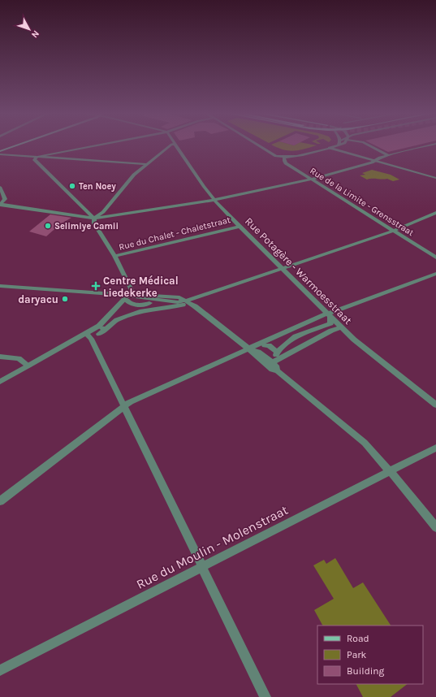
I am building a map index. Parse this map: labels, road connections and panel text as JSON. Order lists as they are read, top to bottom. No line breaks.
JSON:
{"streets":{"street":["Rue de la Limite - Grensstraat","Rue du Chalet - Chaletstraat","Rue Potagère - Warmoesstraat","Rue du Moulin - Molenstraat"]},"crossings":[["Rue du Chalet - Chaletstraat","Rue Potagère - Warmoesstraat"]],"places":{"other":["Ten Noey","Selimiye Camii","daryacu"],"health":["Centre Médical Liedekerke"]},"legend":["Road","Park","Building"],"north":"bottom right"}
